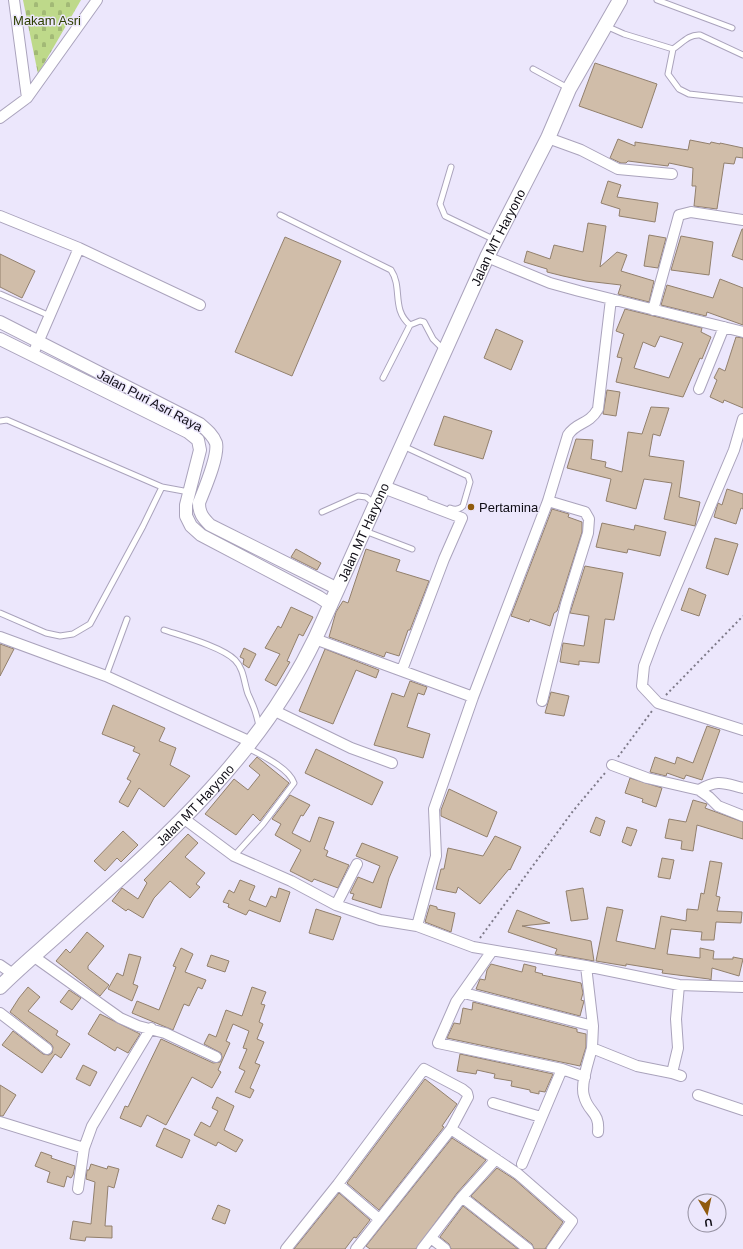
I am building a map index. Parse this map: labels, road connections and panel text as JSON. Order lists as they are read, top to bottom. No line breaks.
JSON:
{"streets":{"main road":["Jalan MT Haryono"],"street":["Jalan Puri Asri Raya"]},"crossings":[["Jalan MT Haryono","Jalan Puri Asri Raya"]],"parks":["Makam Asri"],"places":["Pertamina"],"north":"bottom"}
